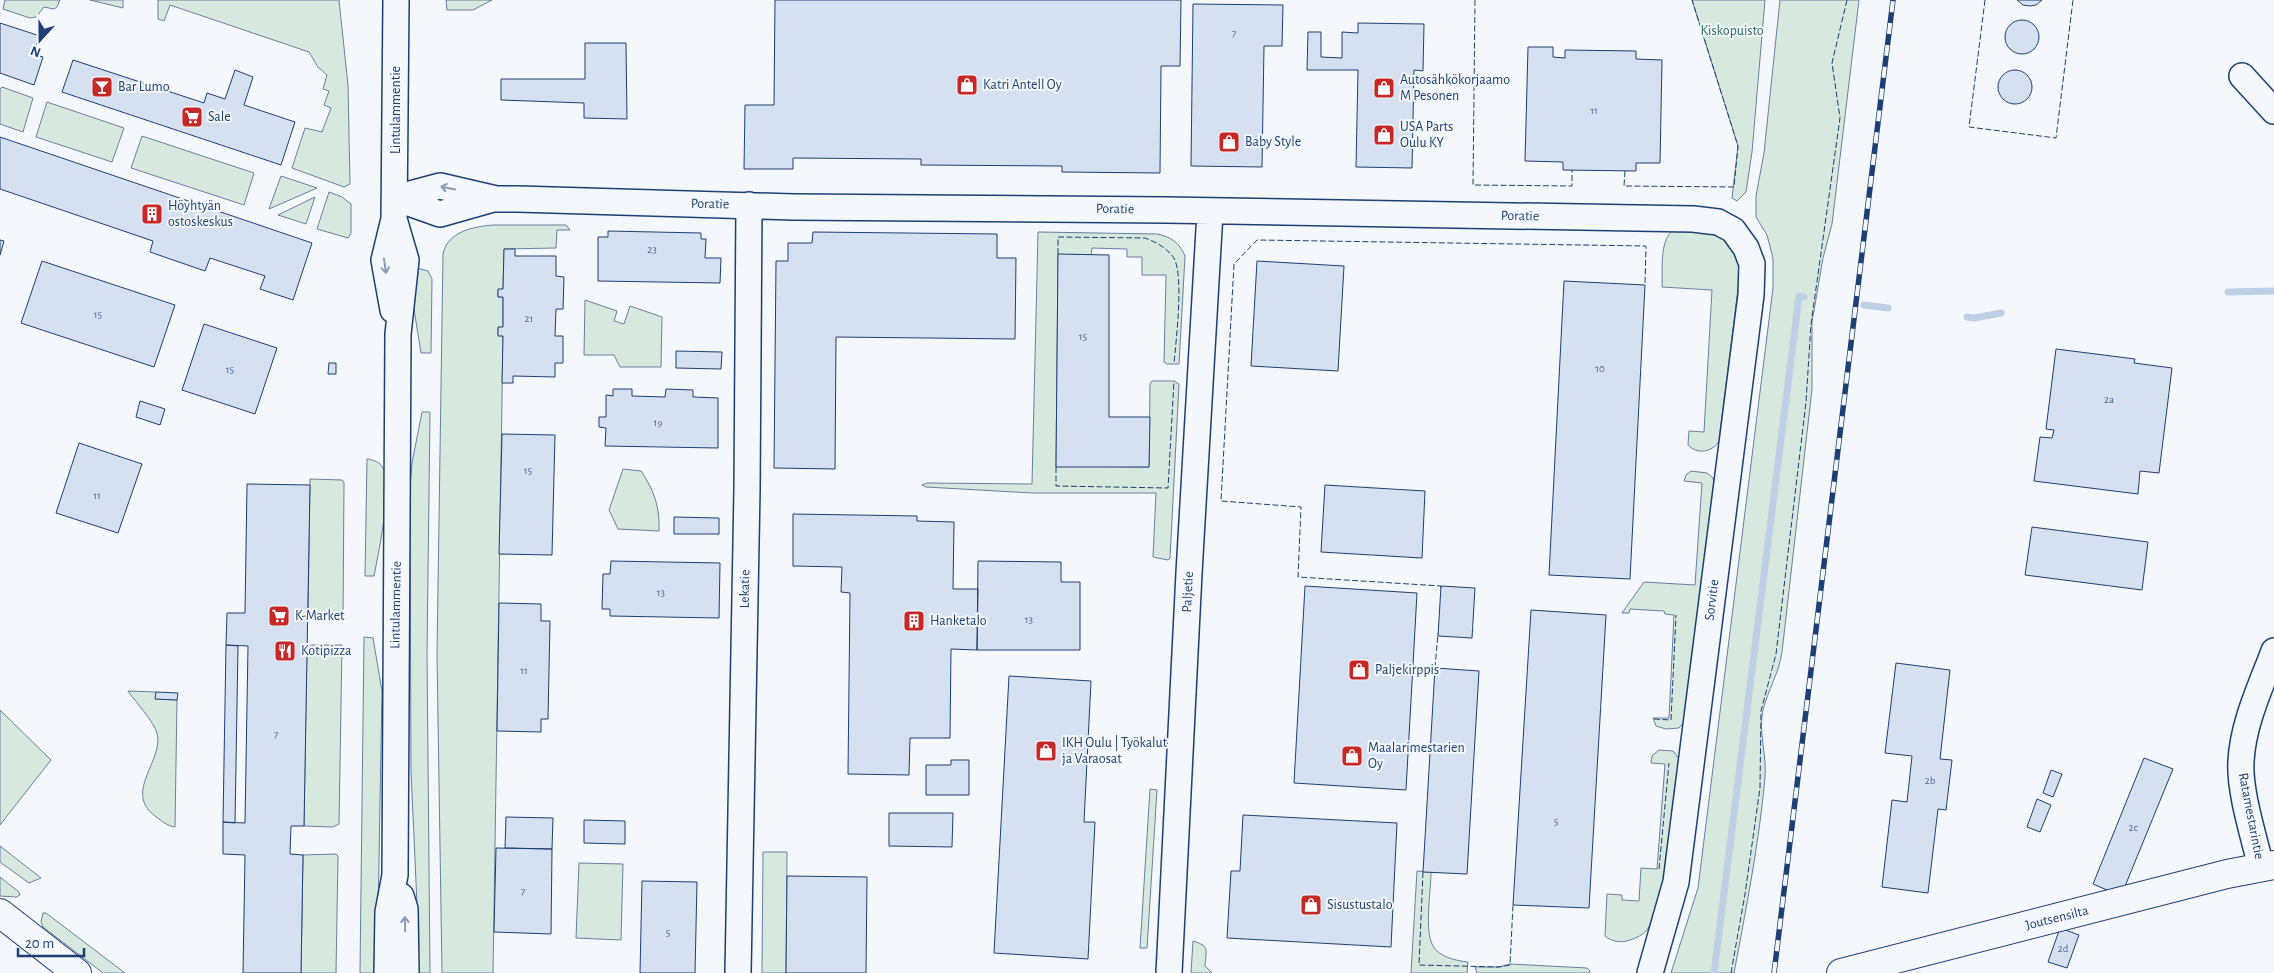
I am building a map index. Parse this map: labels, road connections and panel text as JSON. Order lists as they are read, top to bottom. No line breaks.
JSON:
{"streets":{"main road":["Joutsensilta"],"street":["Lintulammentie","Poratie","Lekatie","Paljetie","Sorvitie","Ratamestarintie"]},"crossings":[["Lintulammentie","Poratie"],["Poratie","Lekatie"],["Poratie","Paljetie"],["Poratie","Sorvitie"],["Ratamestarintie","Joutsensilta"]],"parks":["Kiskopuisto"],"places":{"shop":["Katri Antell Oy","Autosähkökorjaamo M Pesonen","USA Parts Oulu KY","Baby Style","Paljekirppis","IKH Oulu | Työkalut ja Varaosat","Maalarimestarien Oy","Sisustustalo"],"bar":["Bar Lumo"],"supermarket":["Sale","K-Market"],"building":["Höyhtyän ostoskeskus","Hanketalo"],"restaurant":["Kotipizza"]},"house_numbers":["7","11","23","15","21","15","10","15","2a","19","15","11","13","13","11","7","2b","5","2c","7","5","2d"],"scale_bar":"20 m","north":"bottom"}
